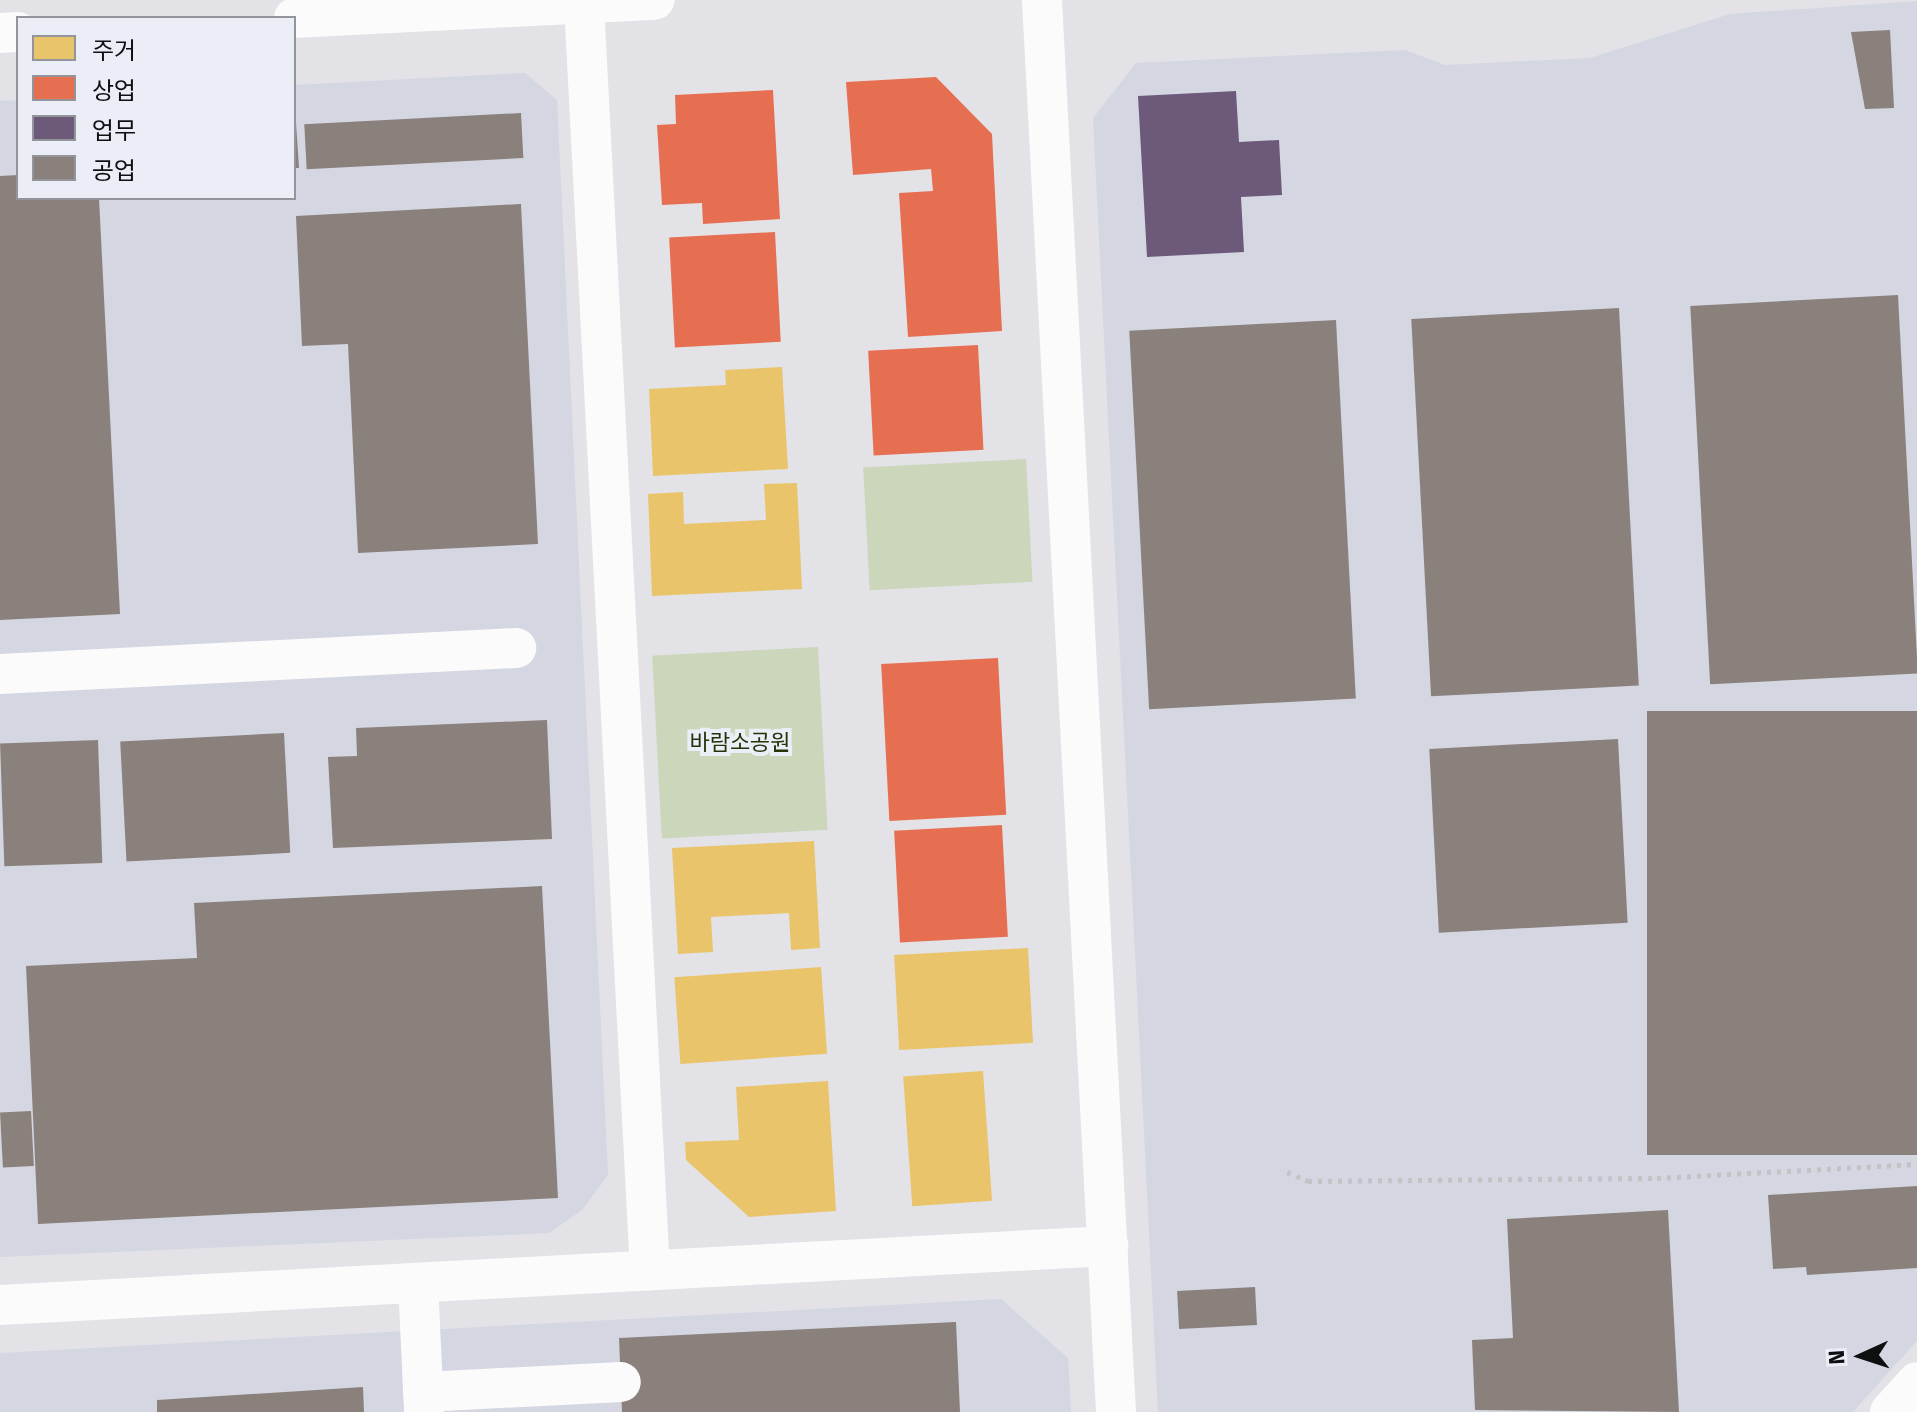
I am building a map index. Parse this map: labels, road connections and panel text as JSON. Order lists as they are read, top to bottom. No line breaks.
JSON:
{"parks":["바람소공원"],"legend":["주거","상업","업무","공업"],"north":"left"}
